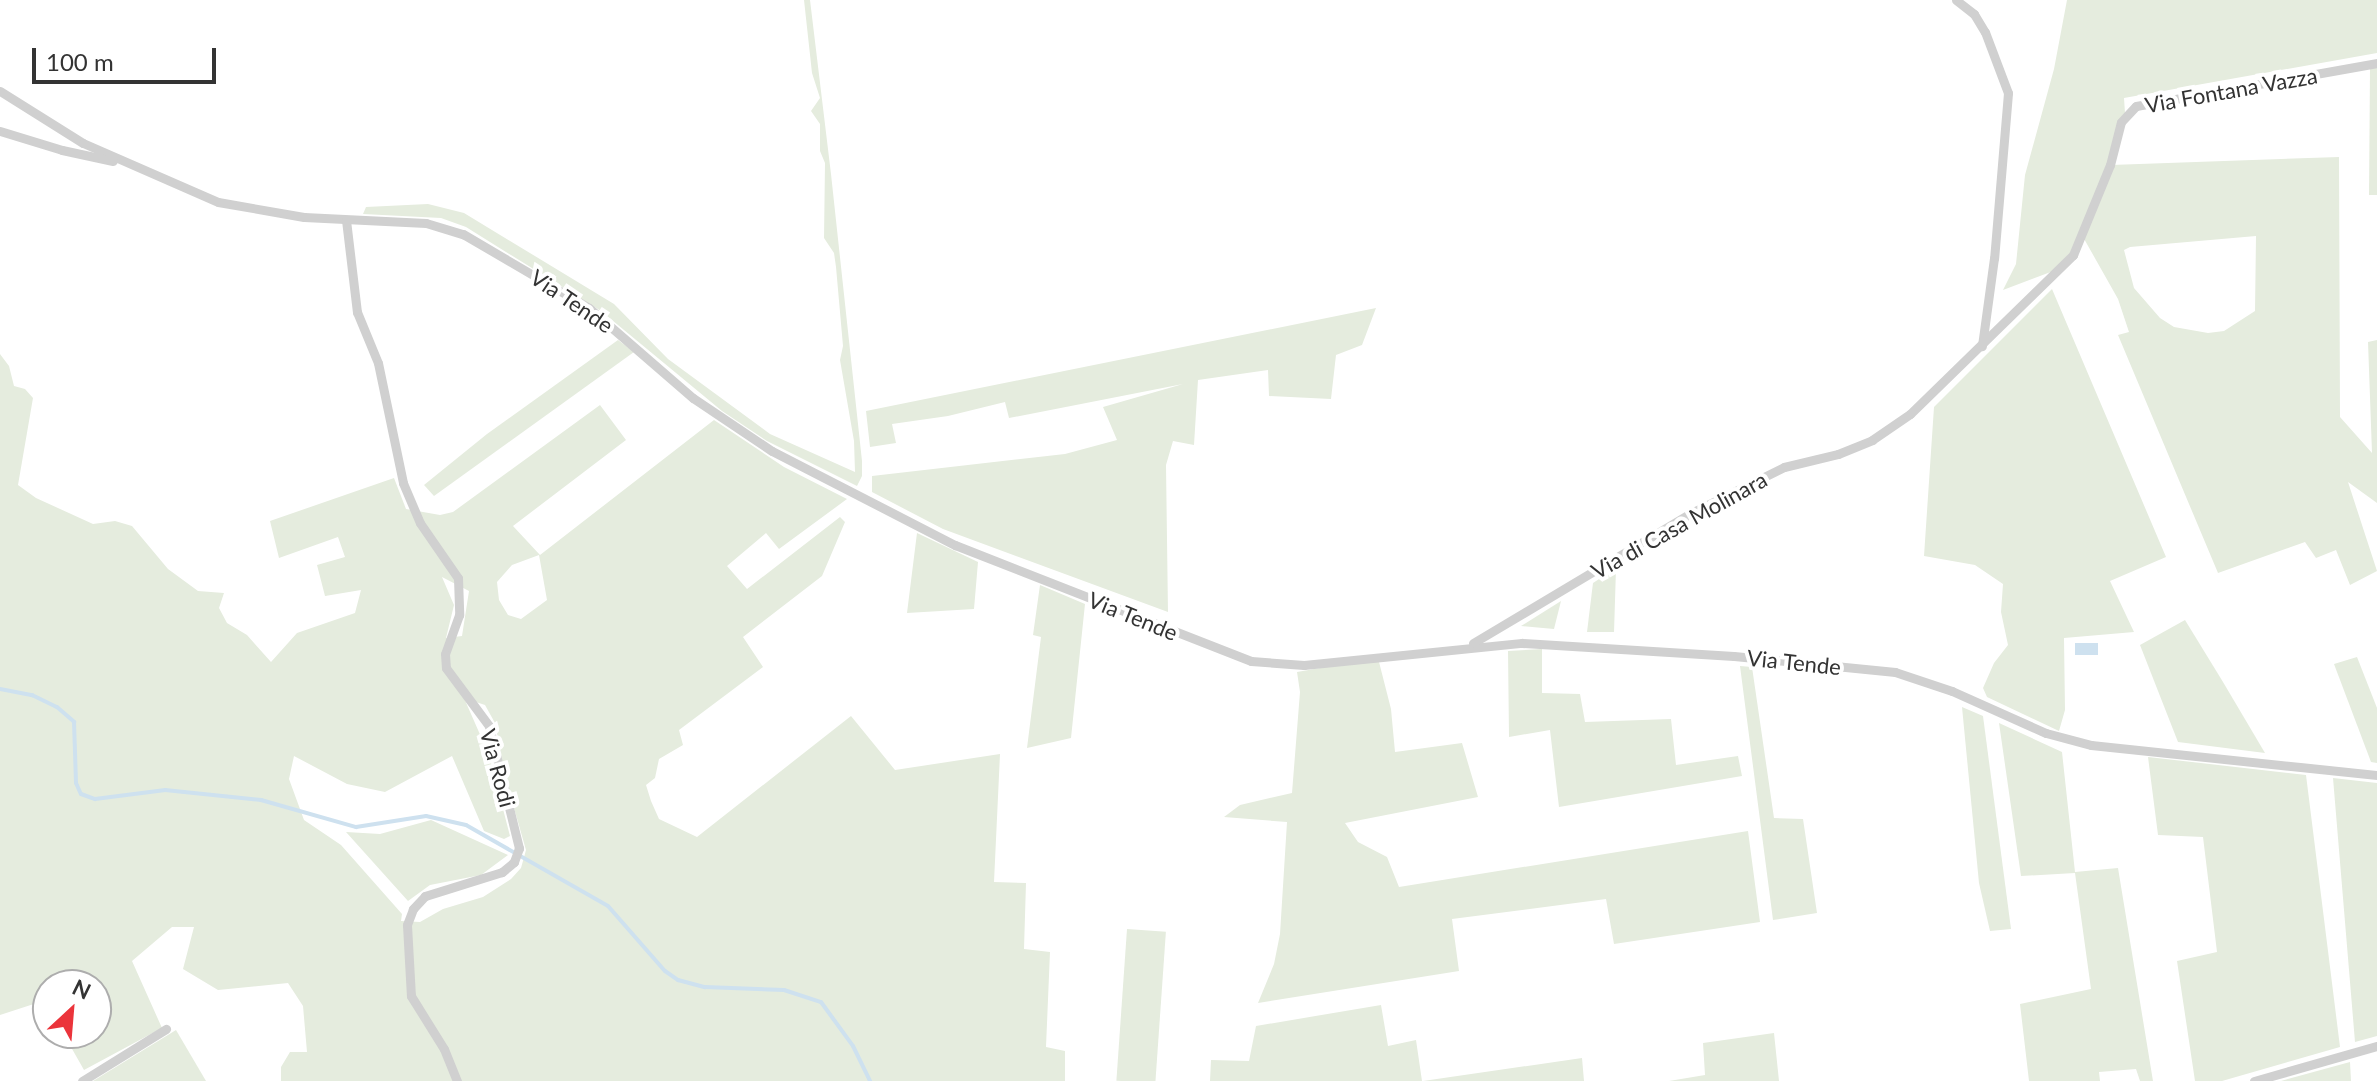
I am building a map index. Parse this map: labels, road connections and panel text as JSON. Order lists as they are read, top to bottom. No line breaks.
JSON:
{"streets":{"street":["Via Fontana Vazza","Via Tende","Via di Casa Molinara","Via Rodi"]},"crossings":[["Via Fontana Vazza","Via di Casa Molinara"],["Via Tende","Via di Casa Molinara"],["Via Tende","Via Rodi"]],"scale_bar":"100 m","north":"top right"}
